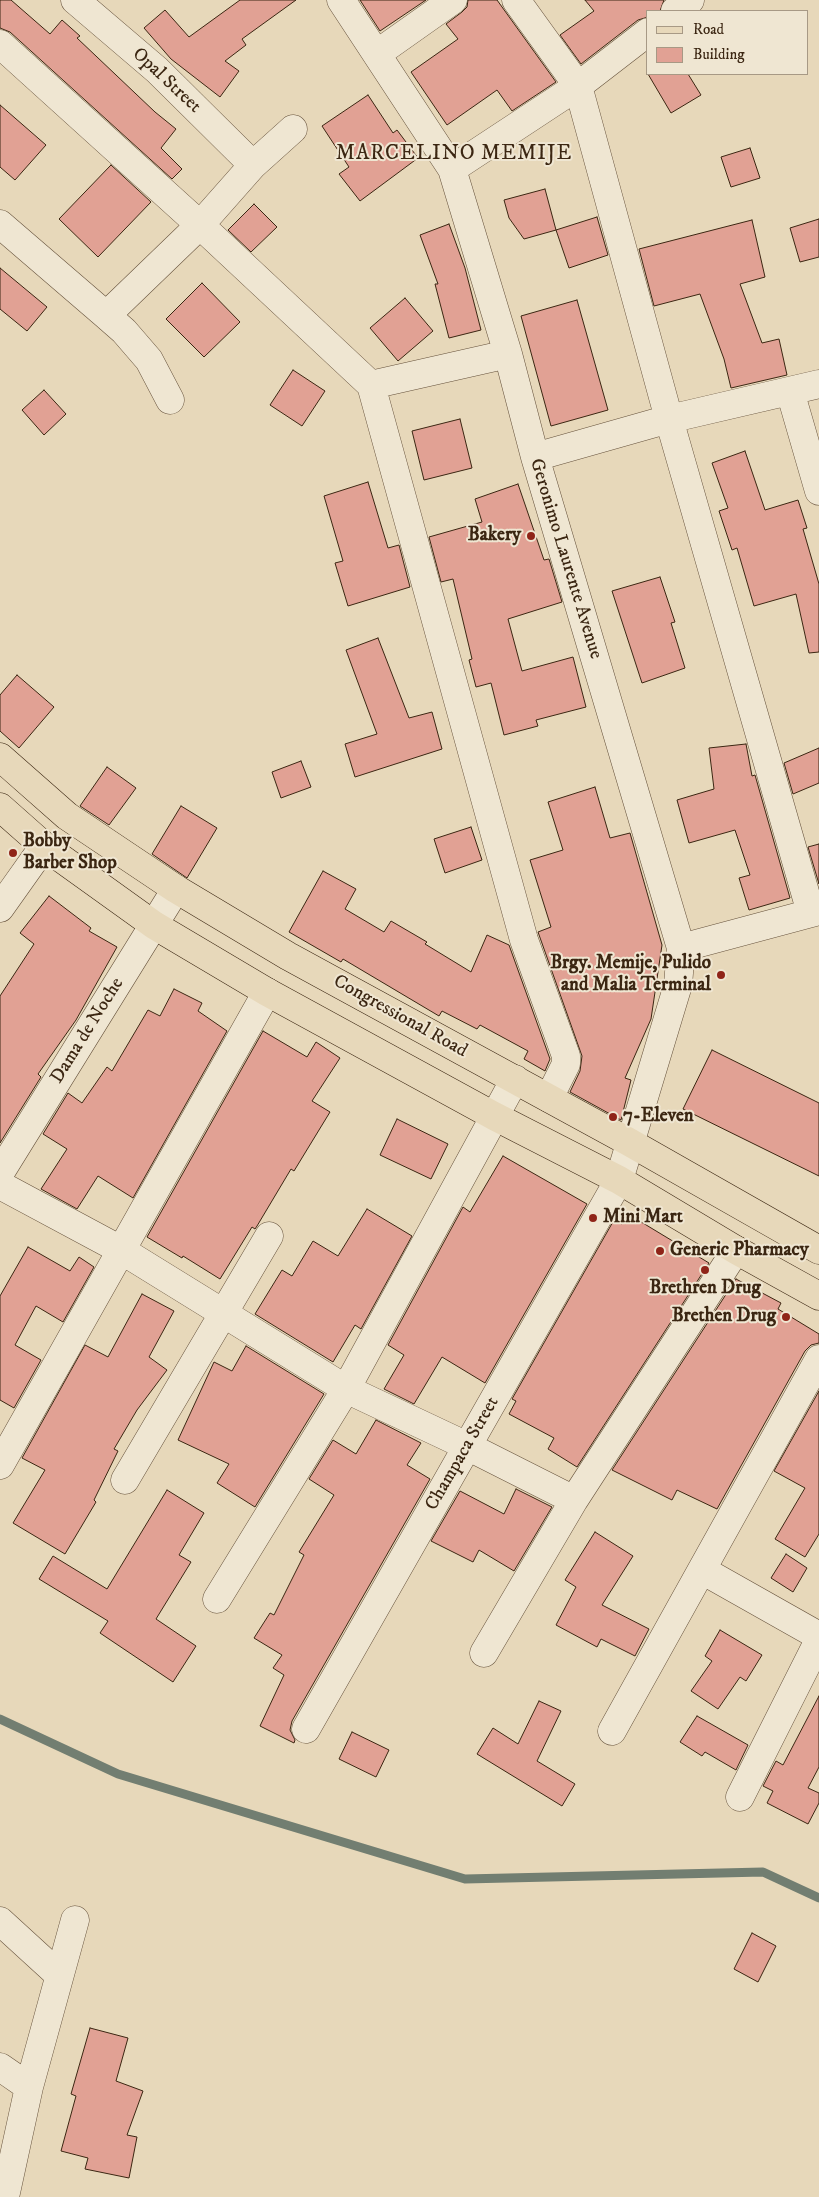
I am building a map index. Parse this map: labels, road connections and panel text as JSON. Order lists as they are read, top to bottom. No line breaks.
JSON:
{"streets":{"main road":["Congressional Road"],"street":["Opal Street","Geronimo Laurente Avenue","Dama de Noche","Champaca Street"]},"crossings":[["Geronimo Laurente Avenue","Congressional Road"],["Geronimo Laurente Avenue","Champaca Street"],["Congressional Road","Dama de Noche"],["Congressional Road","Champaca Street"]],"districts":["MARCELINO MEMIJE"],"places":["Bakery","Bobby Barber Shop","Brgy. Memije, Pulido and Malia Terminal","7-Eleven","Mini Mart","Generic Pharmacy","Brethren Drug","Brethen Drug"],"legend":["Road","Building"]}
